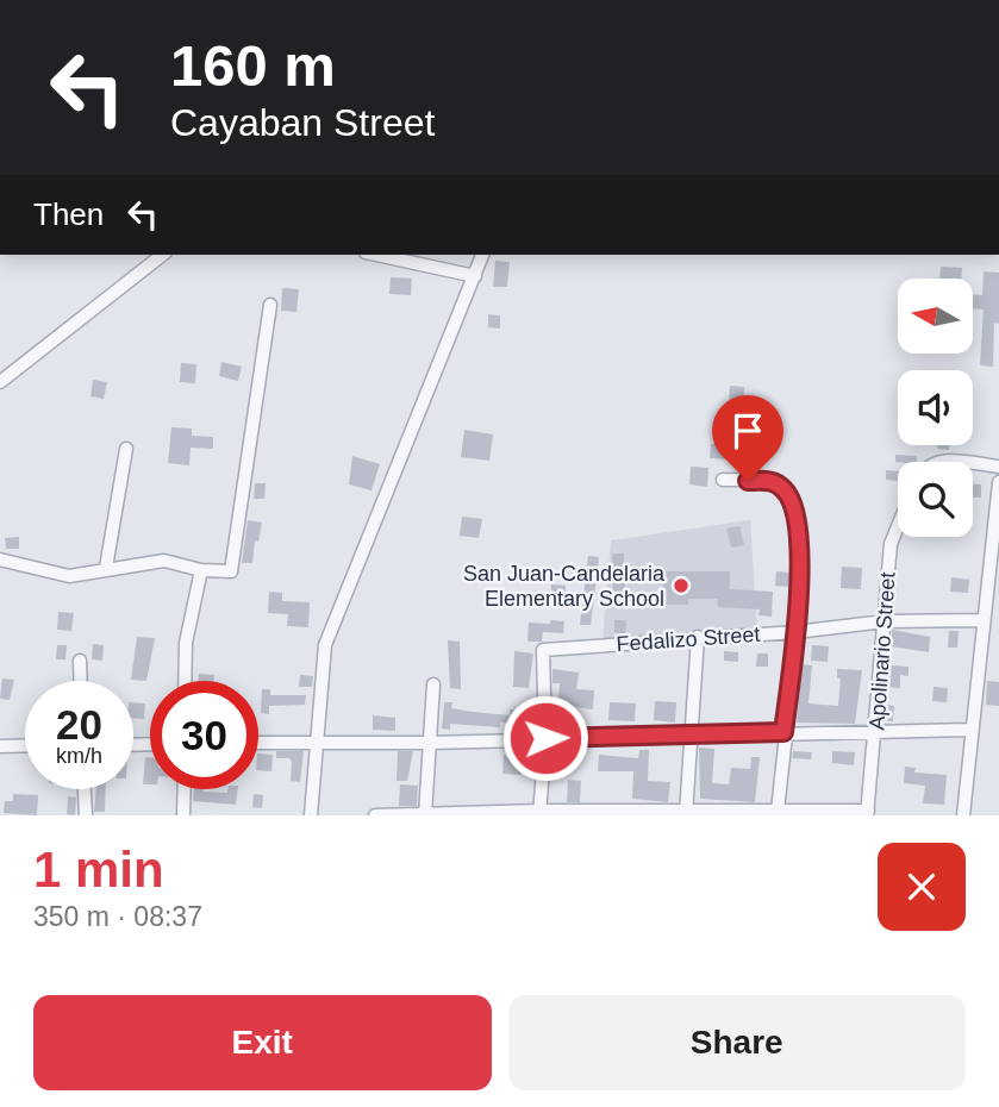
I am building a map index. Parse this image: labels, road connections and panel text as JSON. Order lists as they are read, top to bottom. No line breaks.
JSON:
{"streets":{"street":["Fedalizo Street","Apolinario Street"]},"crossings":[["Fedalizo Street","Apolinario Street"]],"places":["San Juan-Candelaria Elementary School"],"north":"left","page":{"turn":["160 m","Cayaban Street"],"then":"Then","speed":"20 km/h","limit":"30","heading":["1 min","350 m · 08:37"],"buttons":["Exit","Share"]}}
